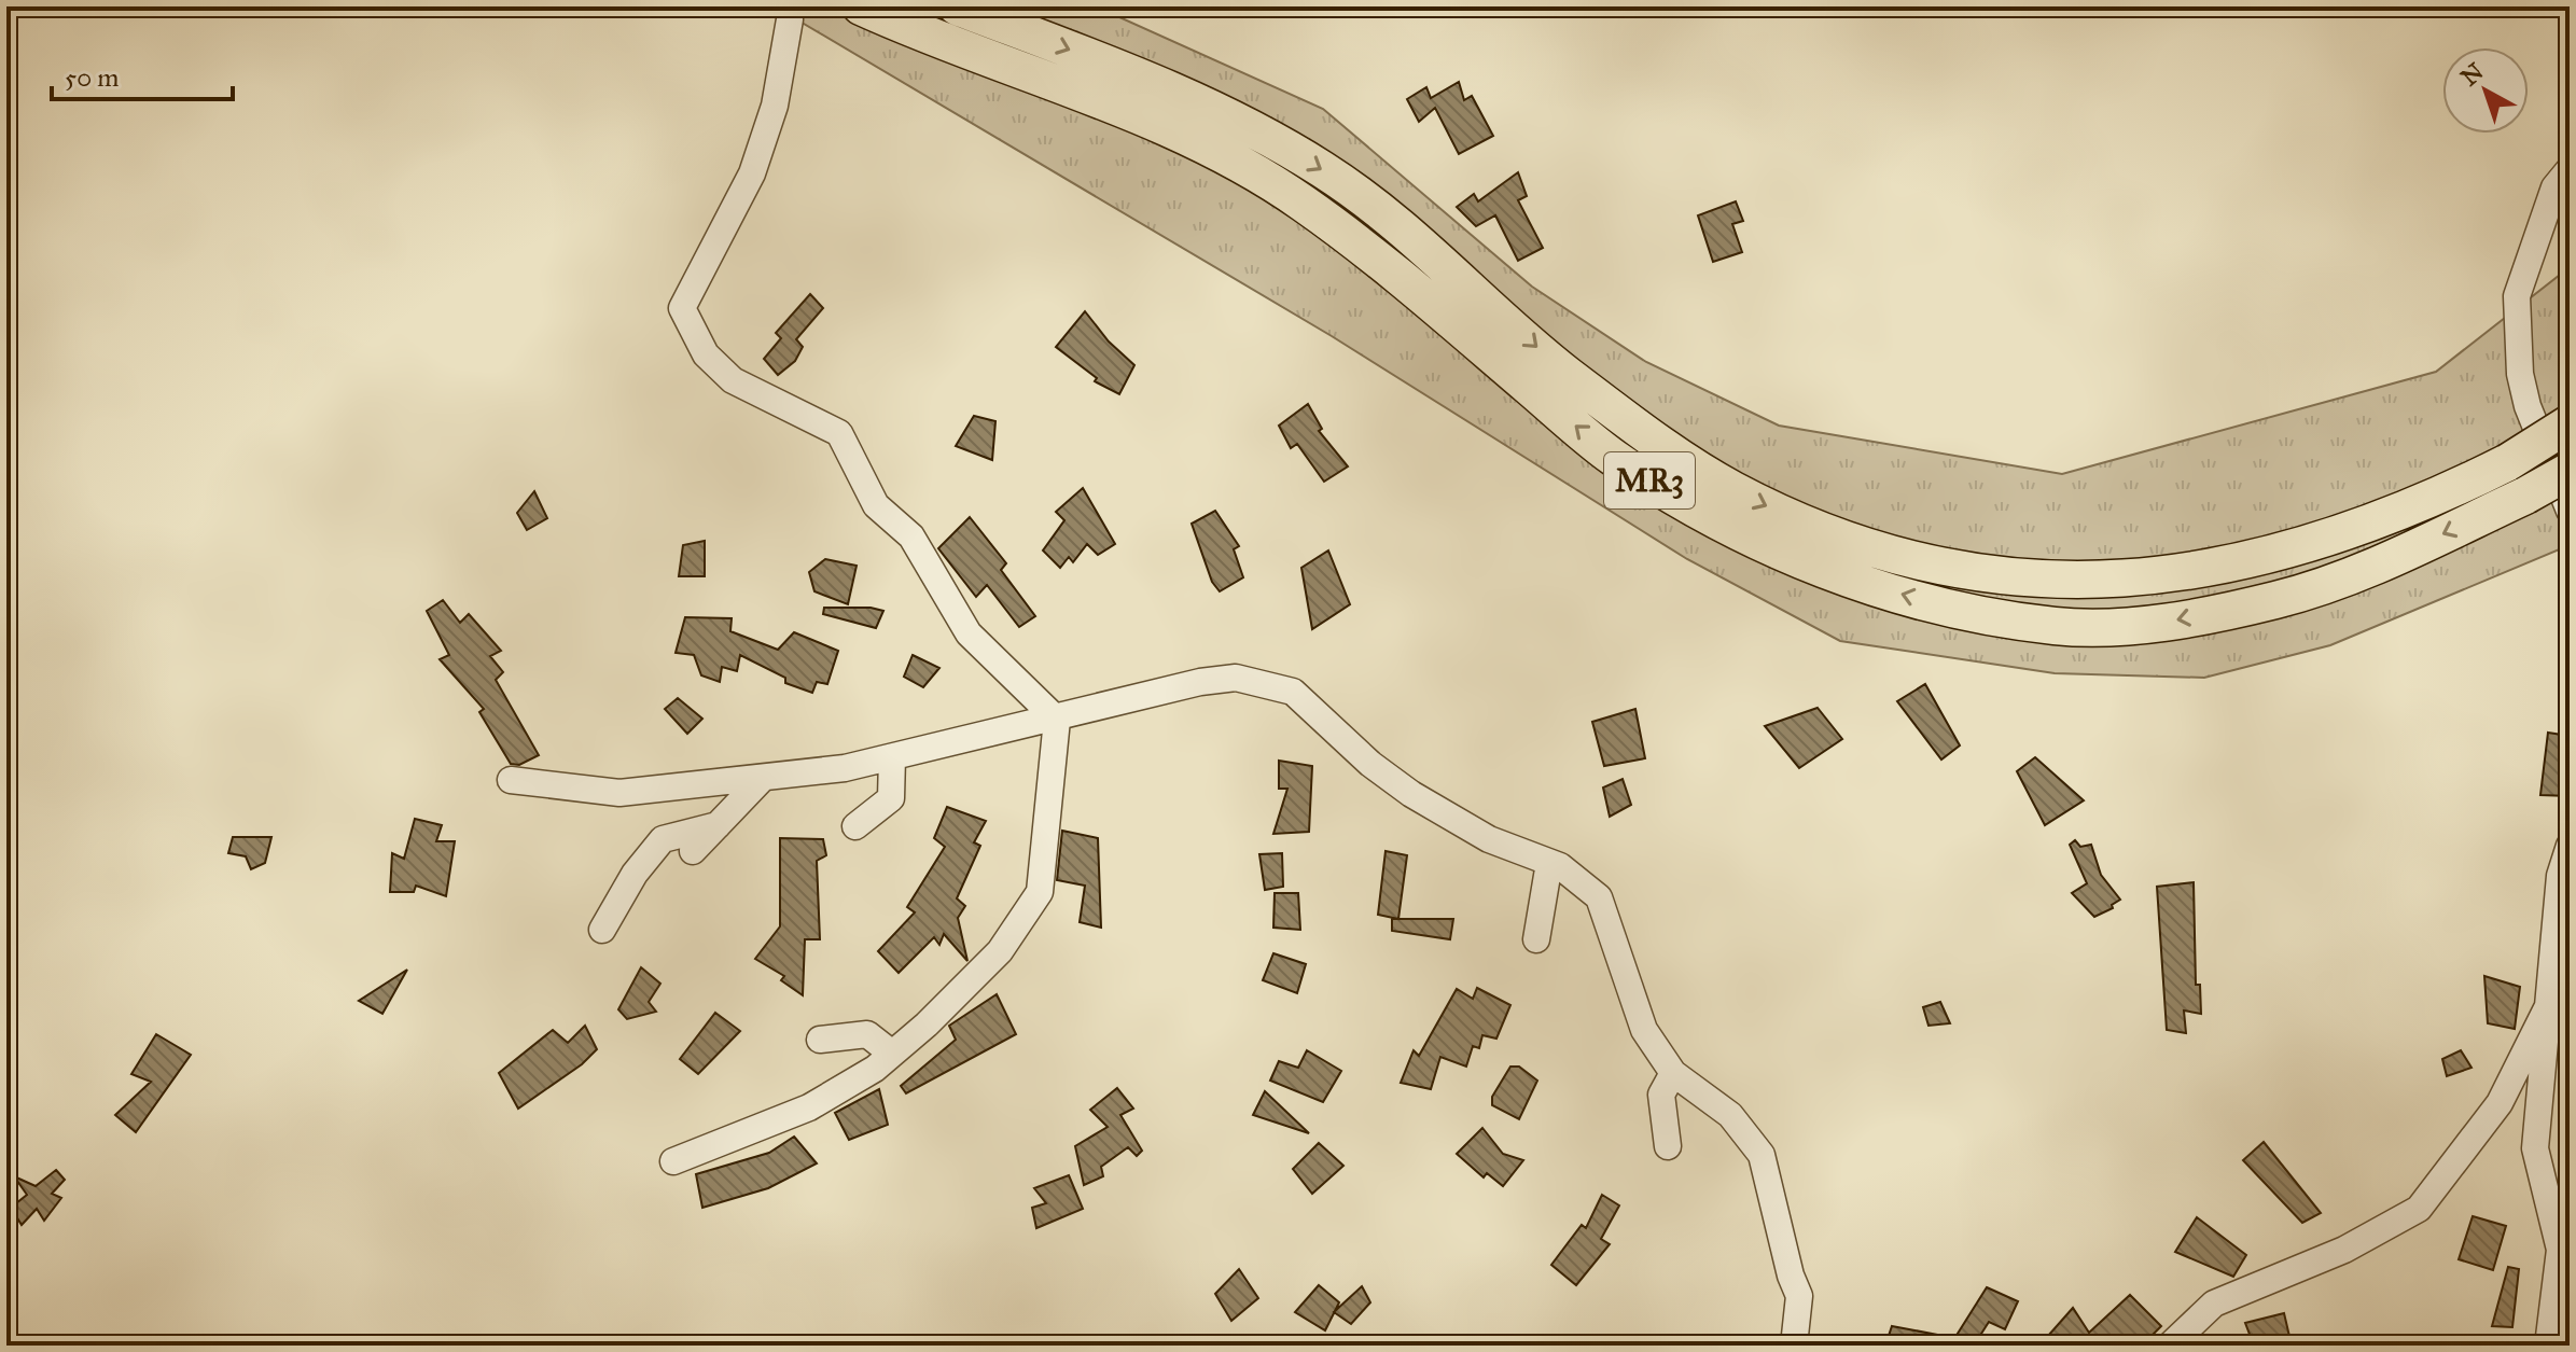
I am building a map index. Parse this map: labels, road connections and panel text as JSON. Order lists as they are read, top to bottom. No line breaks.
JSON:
{"streets":{"highway":["MR3"]},"scale_bar":"50 m","north":"top left"}
